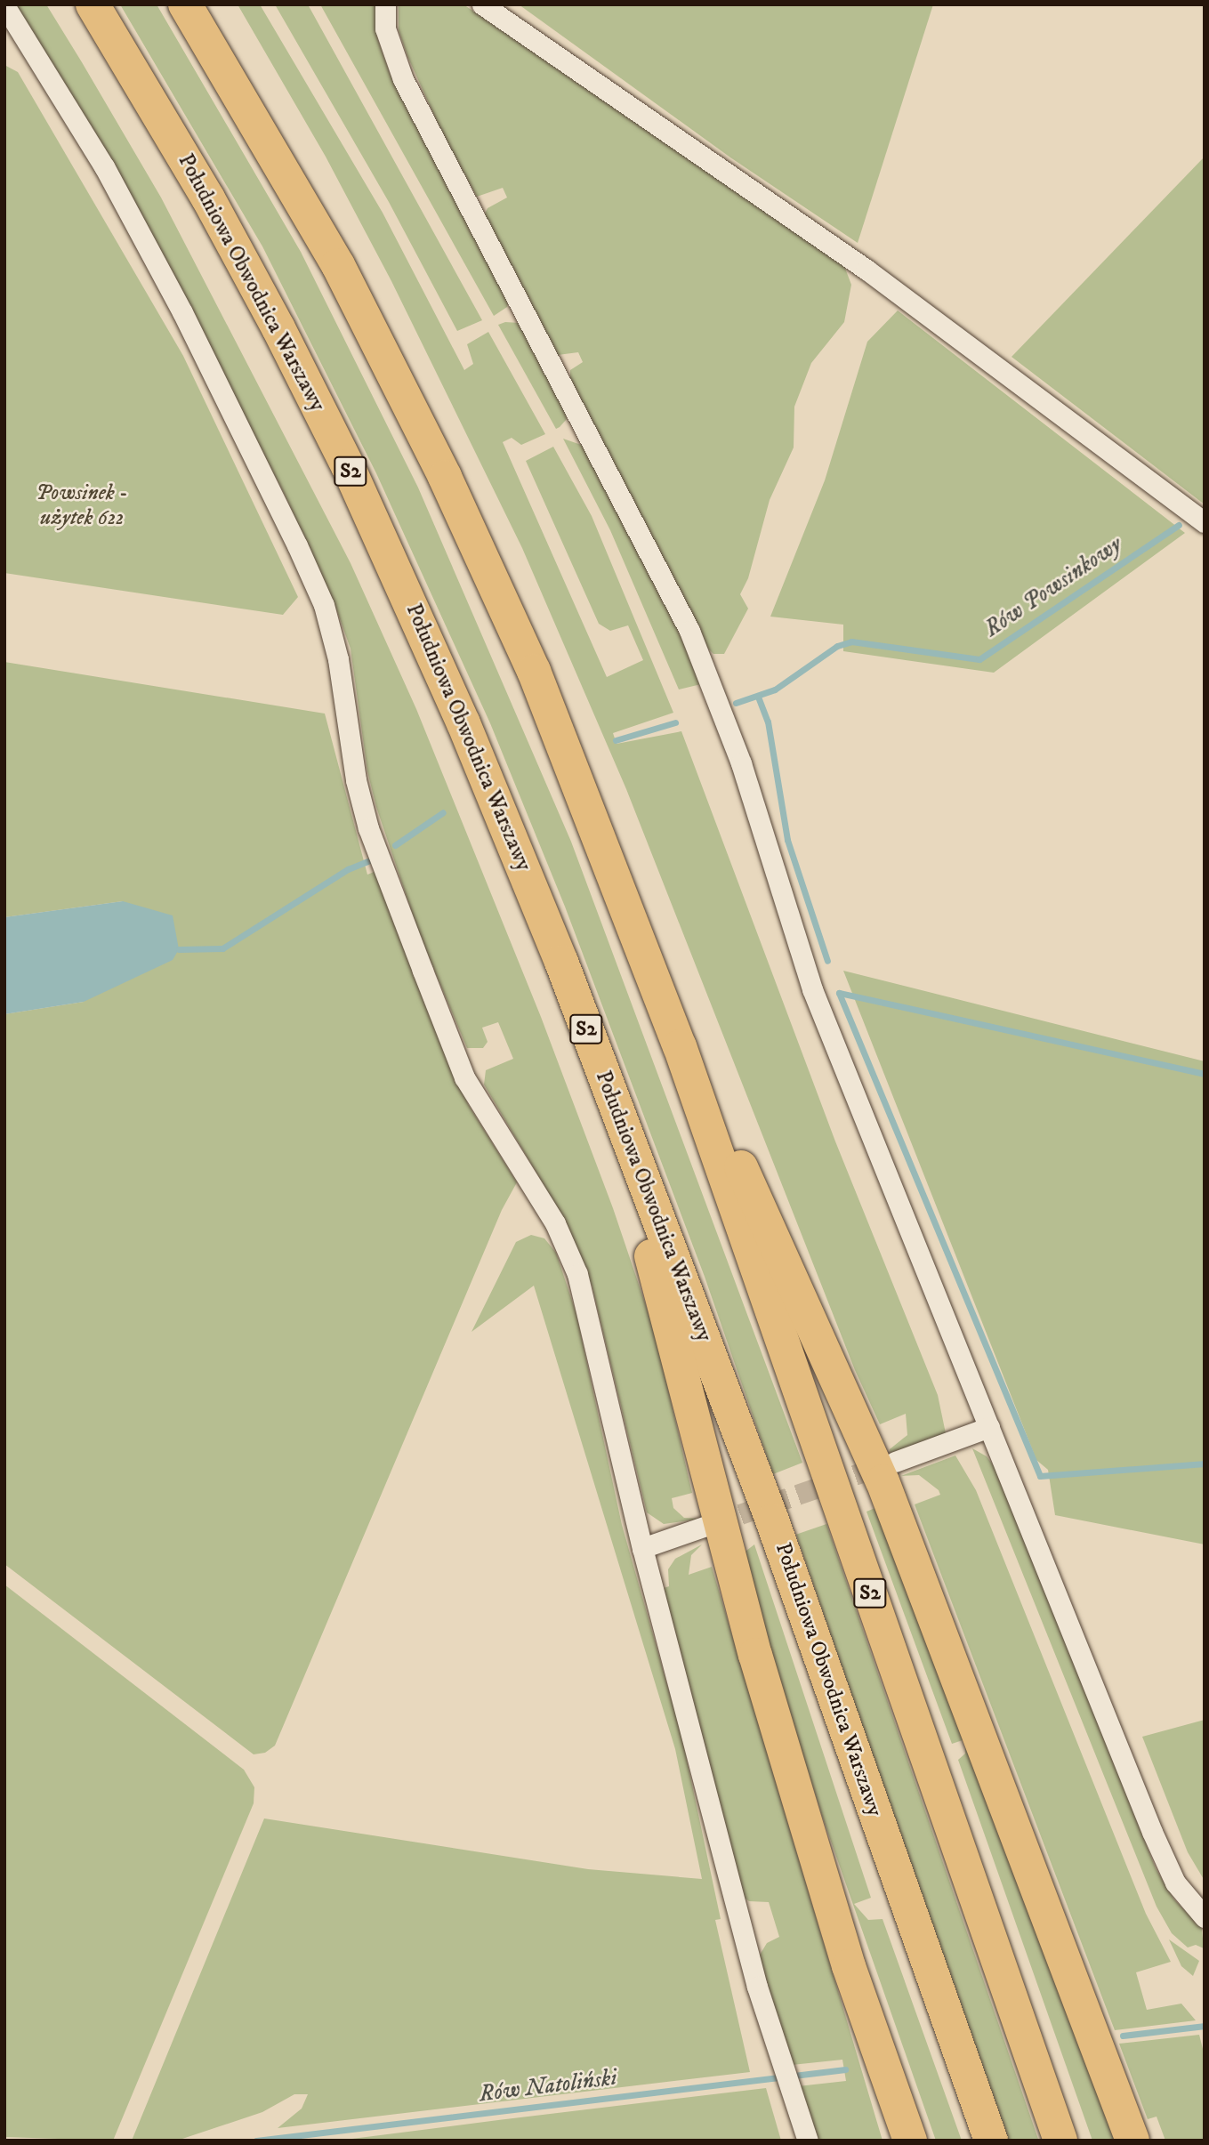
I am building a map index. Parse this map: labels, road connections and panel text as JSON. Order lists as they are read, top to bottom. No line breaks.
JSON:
{"streets":{"highway":["Południowa Obwodnica Warszawy","S2"]},"water":["Rów Powsinkowy","Rów Natoliński"],"parks":["Powsinek - użytek 622"]}
